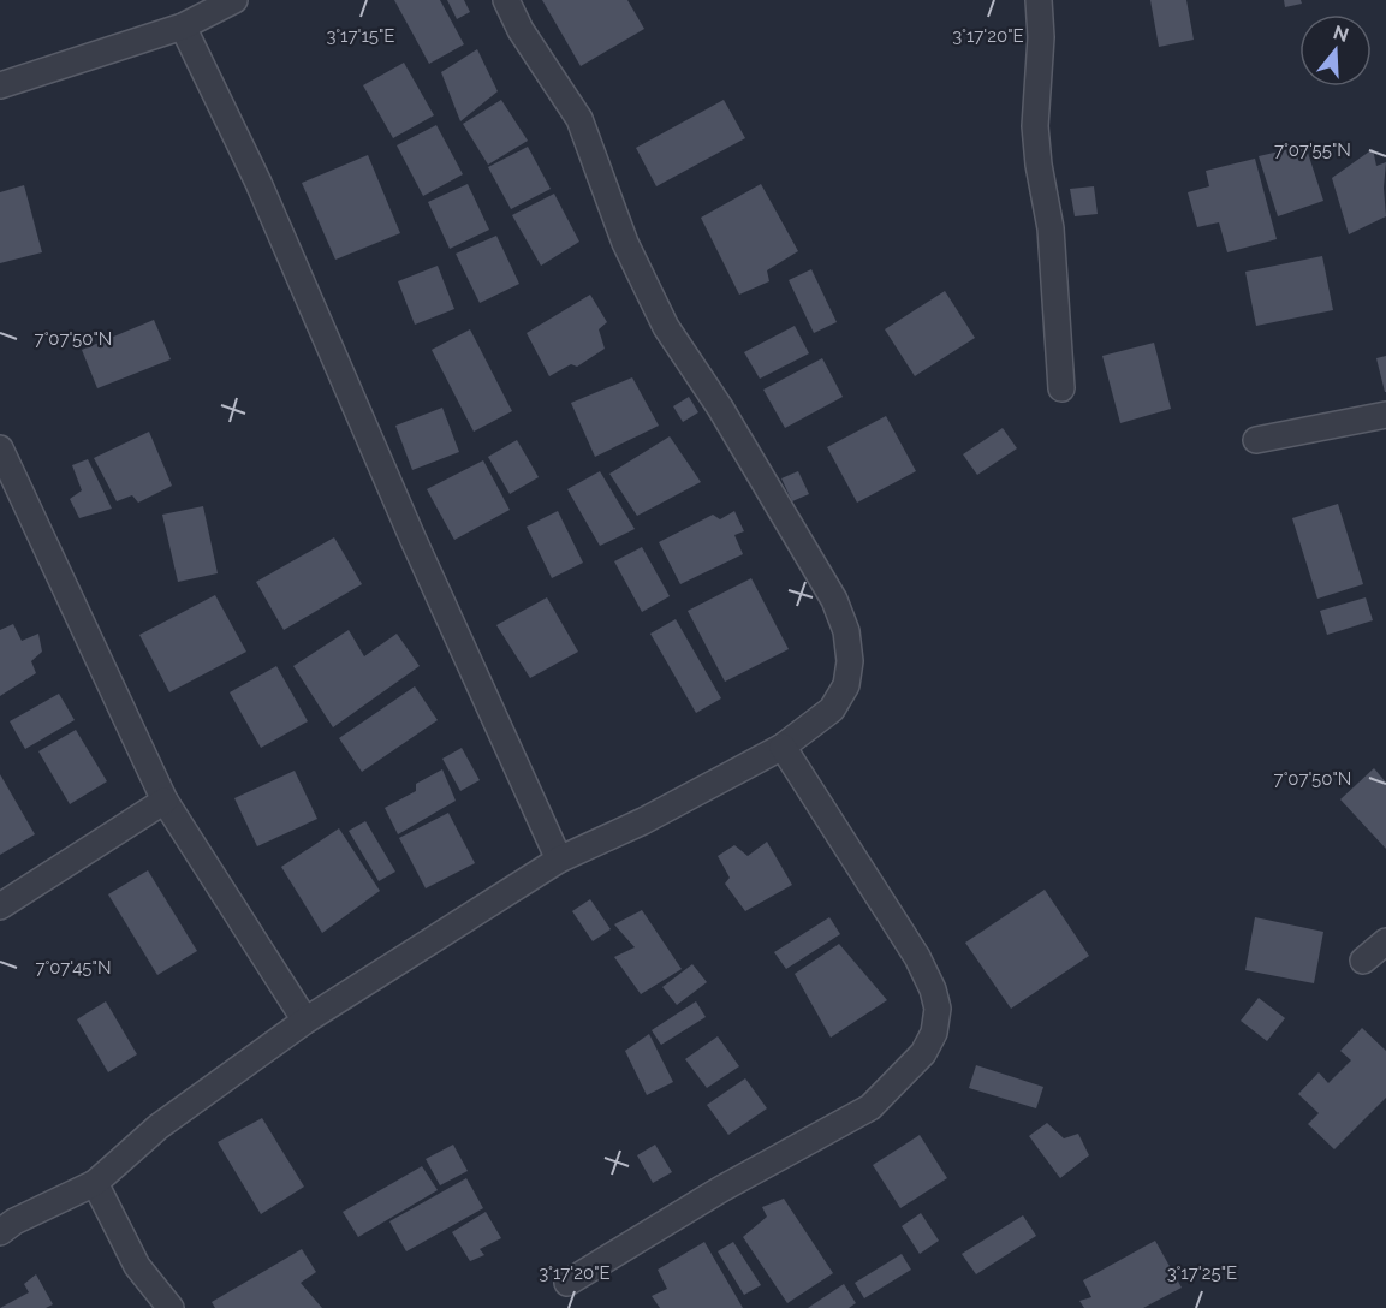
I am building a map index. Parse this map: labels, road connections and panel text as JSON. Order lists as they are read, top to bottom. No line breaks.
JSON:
{"north":"top","coordinates":["3°17'15\"E","3°17'20\"E","7°07'55\"N","7°07'50\"N","7°07'45\"N","3°17'25\"E"]}
